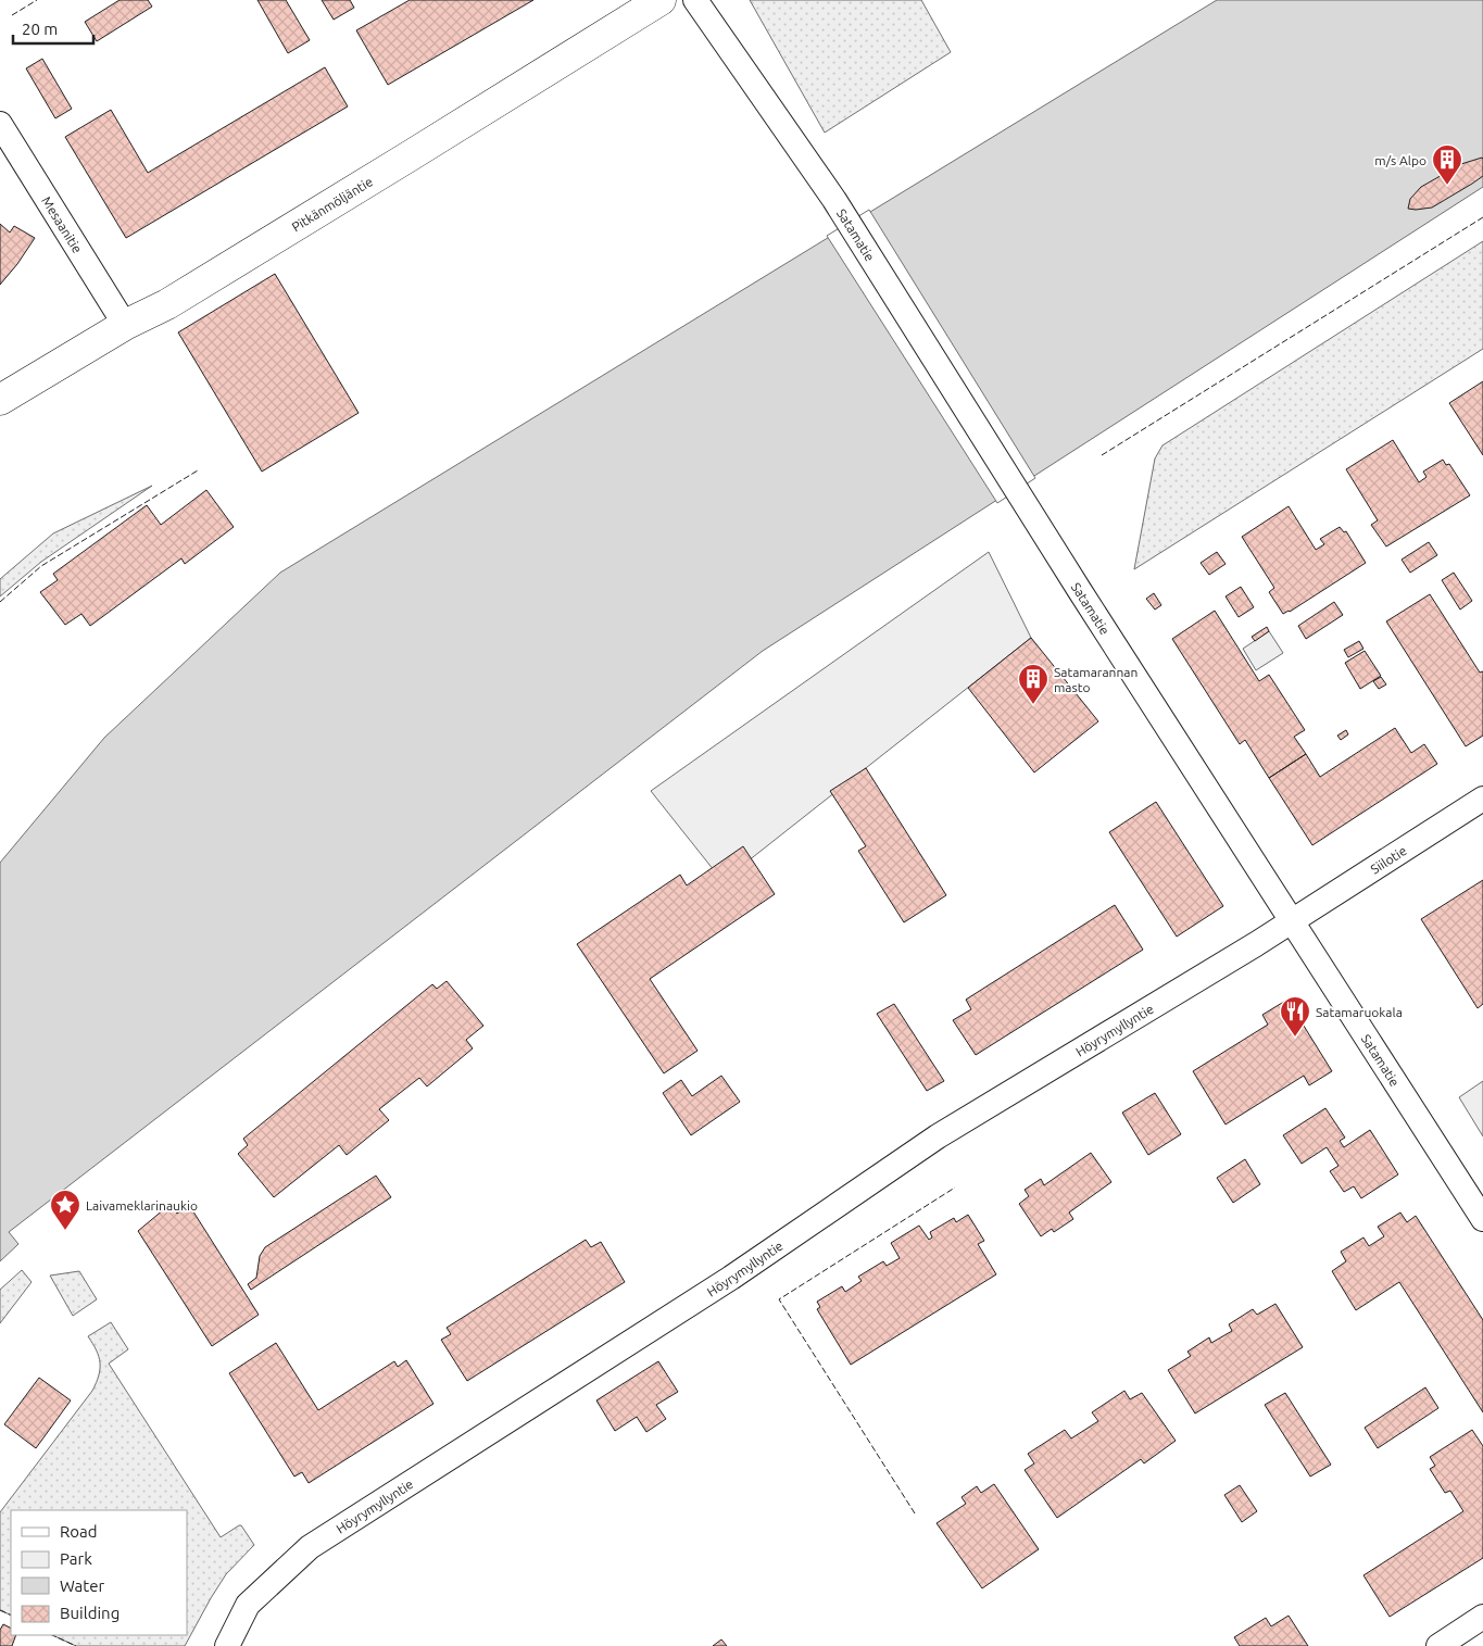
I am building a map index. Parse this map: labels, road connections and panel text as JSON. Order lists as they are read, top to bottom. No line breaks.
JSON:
{"streets":{"street":["Pitkänmöljäntie","Mesaanitie","Satamatie","Siilotie","Höyrymyllyntie"]},"crossings":[["Pitkänmöljäntie","Mesaanitie"],["Satamatie","Siilotie"],["Satamatie","Höyrymyllyntie"],["Siilotie","Höyrymyllyntie"]],"places":{"building":["m/s Alpo","Satamarannan masto"],"restaurant":["Satamaruokala"],"place":["Laivameklarinaukio"]},"legend":["Road","Park","Water","Building"],"scale_bar":"20 m"}
